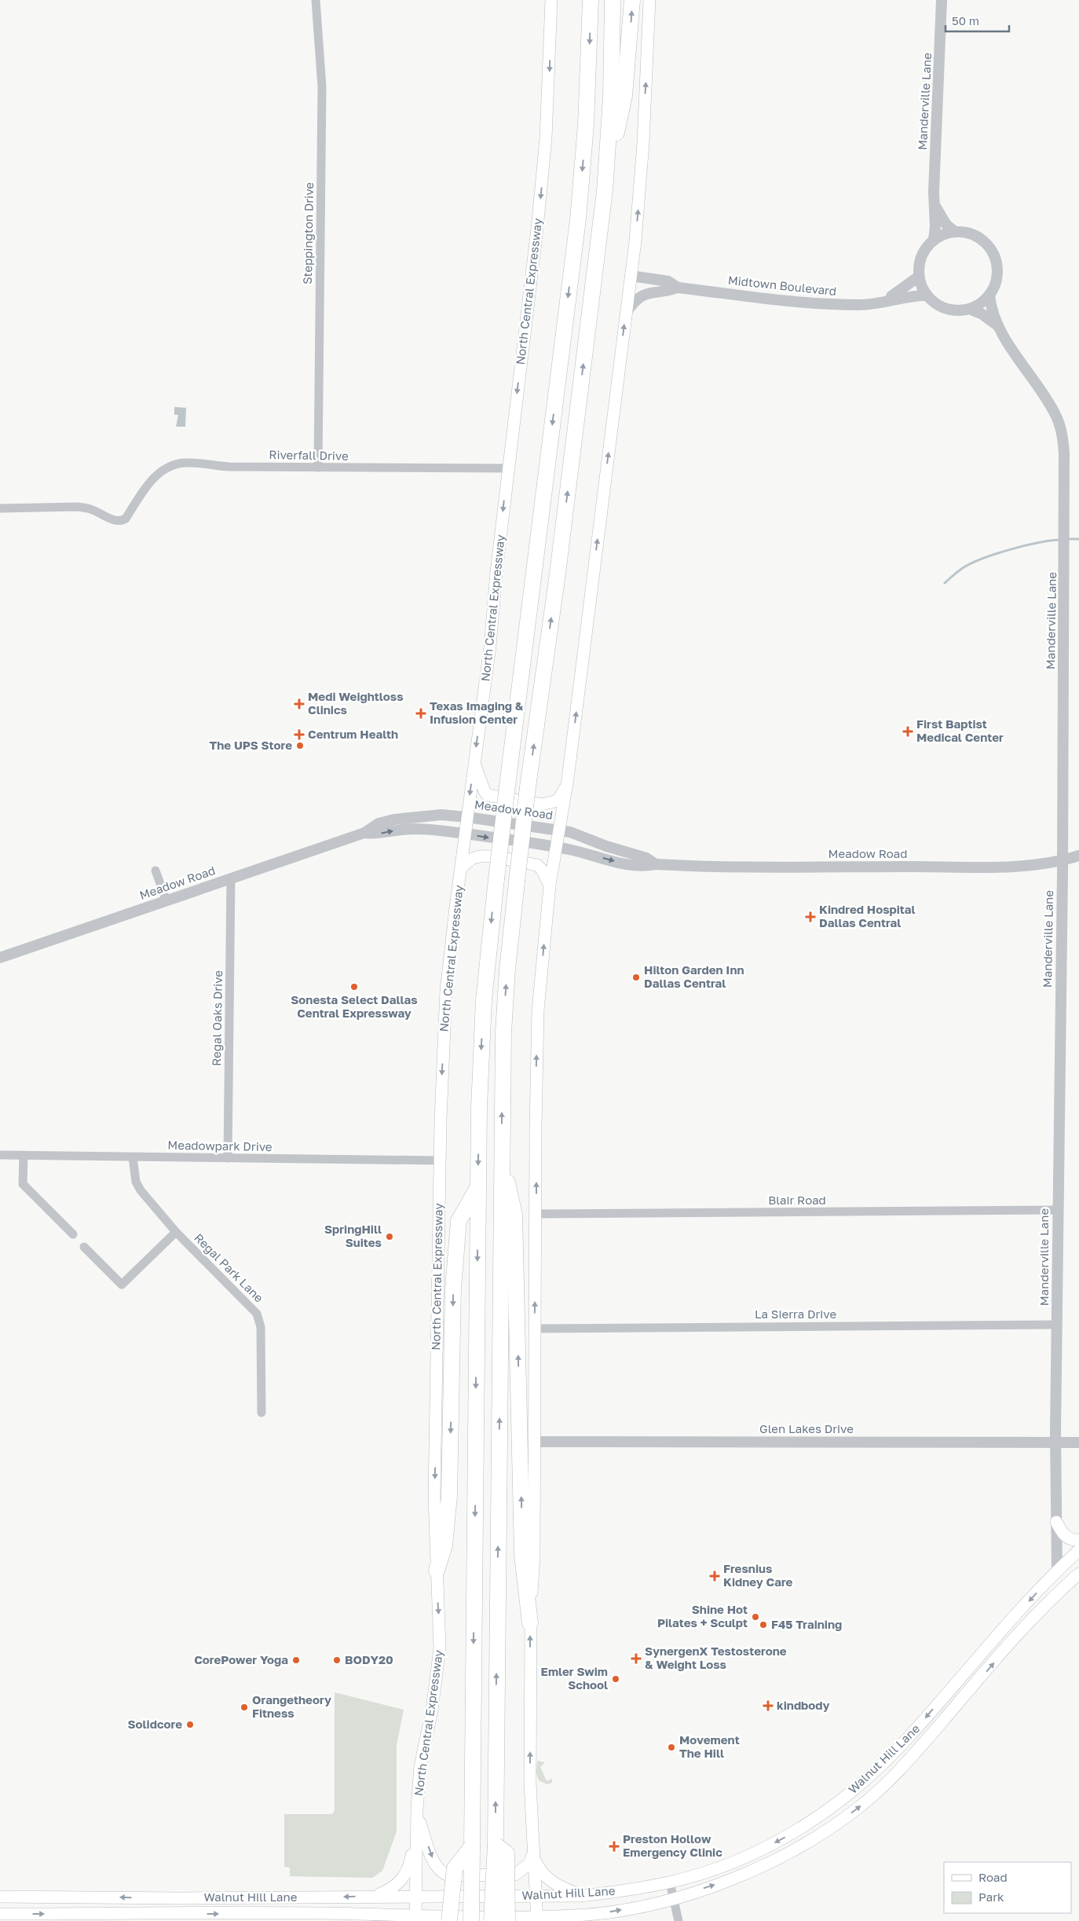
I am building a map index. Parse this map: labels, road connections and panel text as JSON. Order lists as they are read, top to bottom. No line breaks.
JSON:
{"streets":{"main road":["North Central Expressway","Walnut Hill Lane"],"street":["Manderville Lane","Steppington Drive","Midtown Boulevard","Riverfall Drive","Meadow Road","Regal Oaks Drive","Meadowpark Drive","Blair Road","Regal Park Lane","La Sierra Drive","Glen Lakes Drive"]},"crossings":[["Manderville Lane","Midtown Boulevard"],["Manderville Lane","Meadow Road"],["Manderville Lane","Blair Road"],["Manderville Lane","La Sierra Drive"],["Manderville Lane","Glen Lakes Drive"],["Manderville Lane","Walnut Hill Lane"],["Steppington Drive","Riverfall Drive"],["North Central Expressway","Riverfall Drive"],["North Central Expressway","Meadow Road"],["North Central Expressway","Meadowpark Drive"],["North Central Expressway","Walnut Hill Lane"],["Meadow Road","Regal Oaks Drive"],["Regal Oaks Drive","Meadowpark Drive"],["Meadowpark Drive","Regal Park Lane"]],"places":{"health":["Medi Weightloss Clinics","Texas Imaging & Infusion Center","First Baptist Medical Center","Centrum Health","Kindred Hospital Dallas Central","Fresnius Kidney Care","SynergenX Testosterone & Weight Loss","kindbody","Preston Hollow Emergency Clinic"],"other":["The UPS Store","Hilton Garden Inn Dallas Central","Sonesta Select Dallas Central Expressway","SpringHill Suites","Shine Hot Pilates + Sculpt","F45 Training","CorePower Yoga","BODY20","Emler Swim School","Orangetheory Fitness","Solidcore","Movement The Hill"]},"legend":["Road","Park"],"scale_bar":"50 m"}
